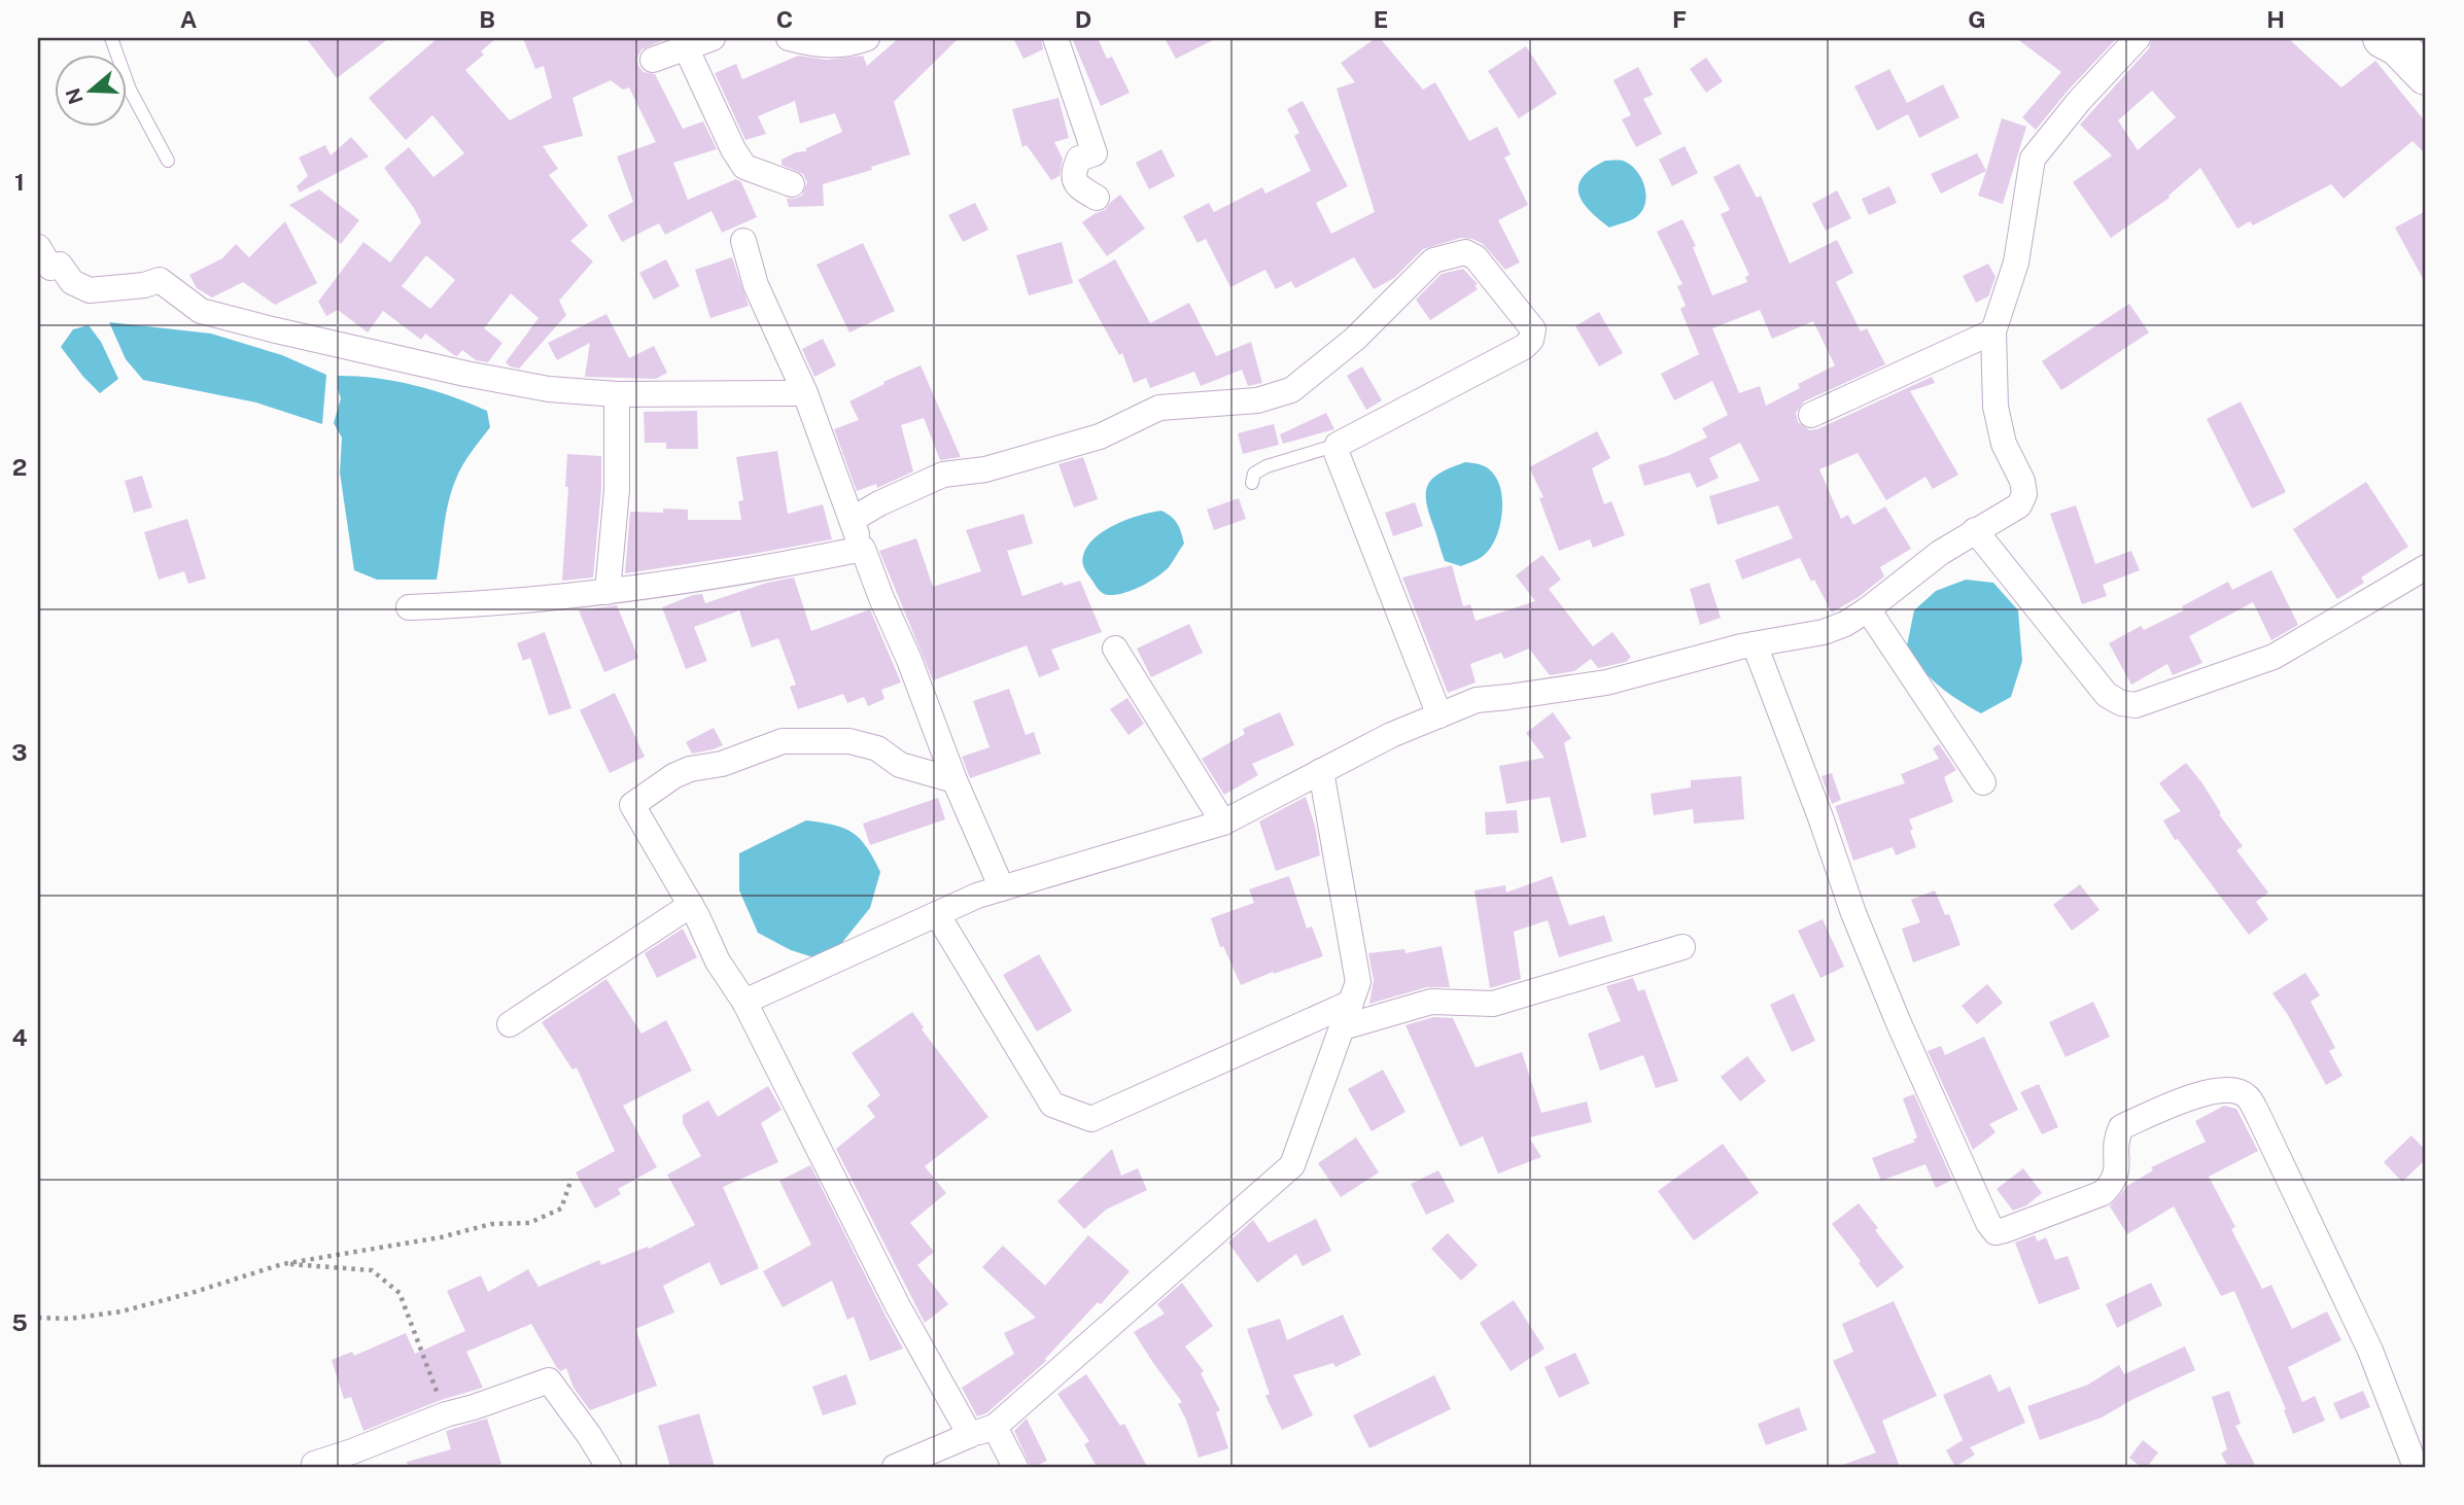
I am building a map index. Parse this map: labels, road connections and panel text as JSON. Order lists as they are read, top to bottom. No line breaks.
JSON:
{"north":"left","grid":{"columns":["A","B","C","D","E","F","G","H"],"rows":["1","2","3","4","5"]}}
